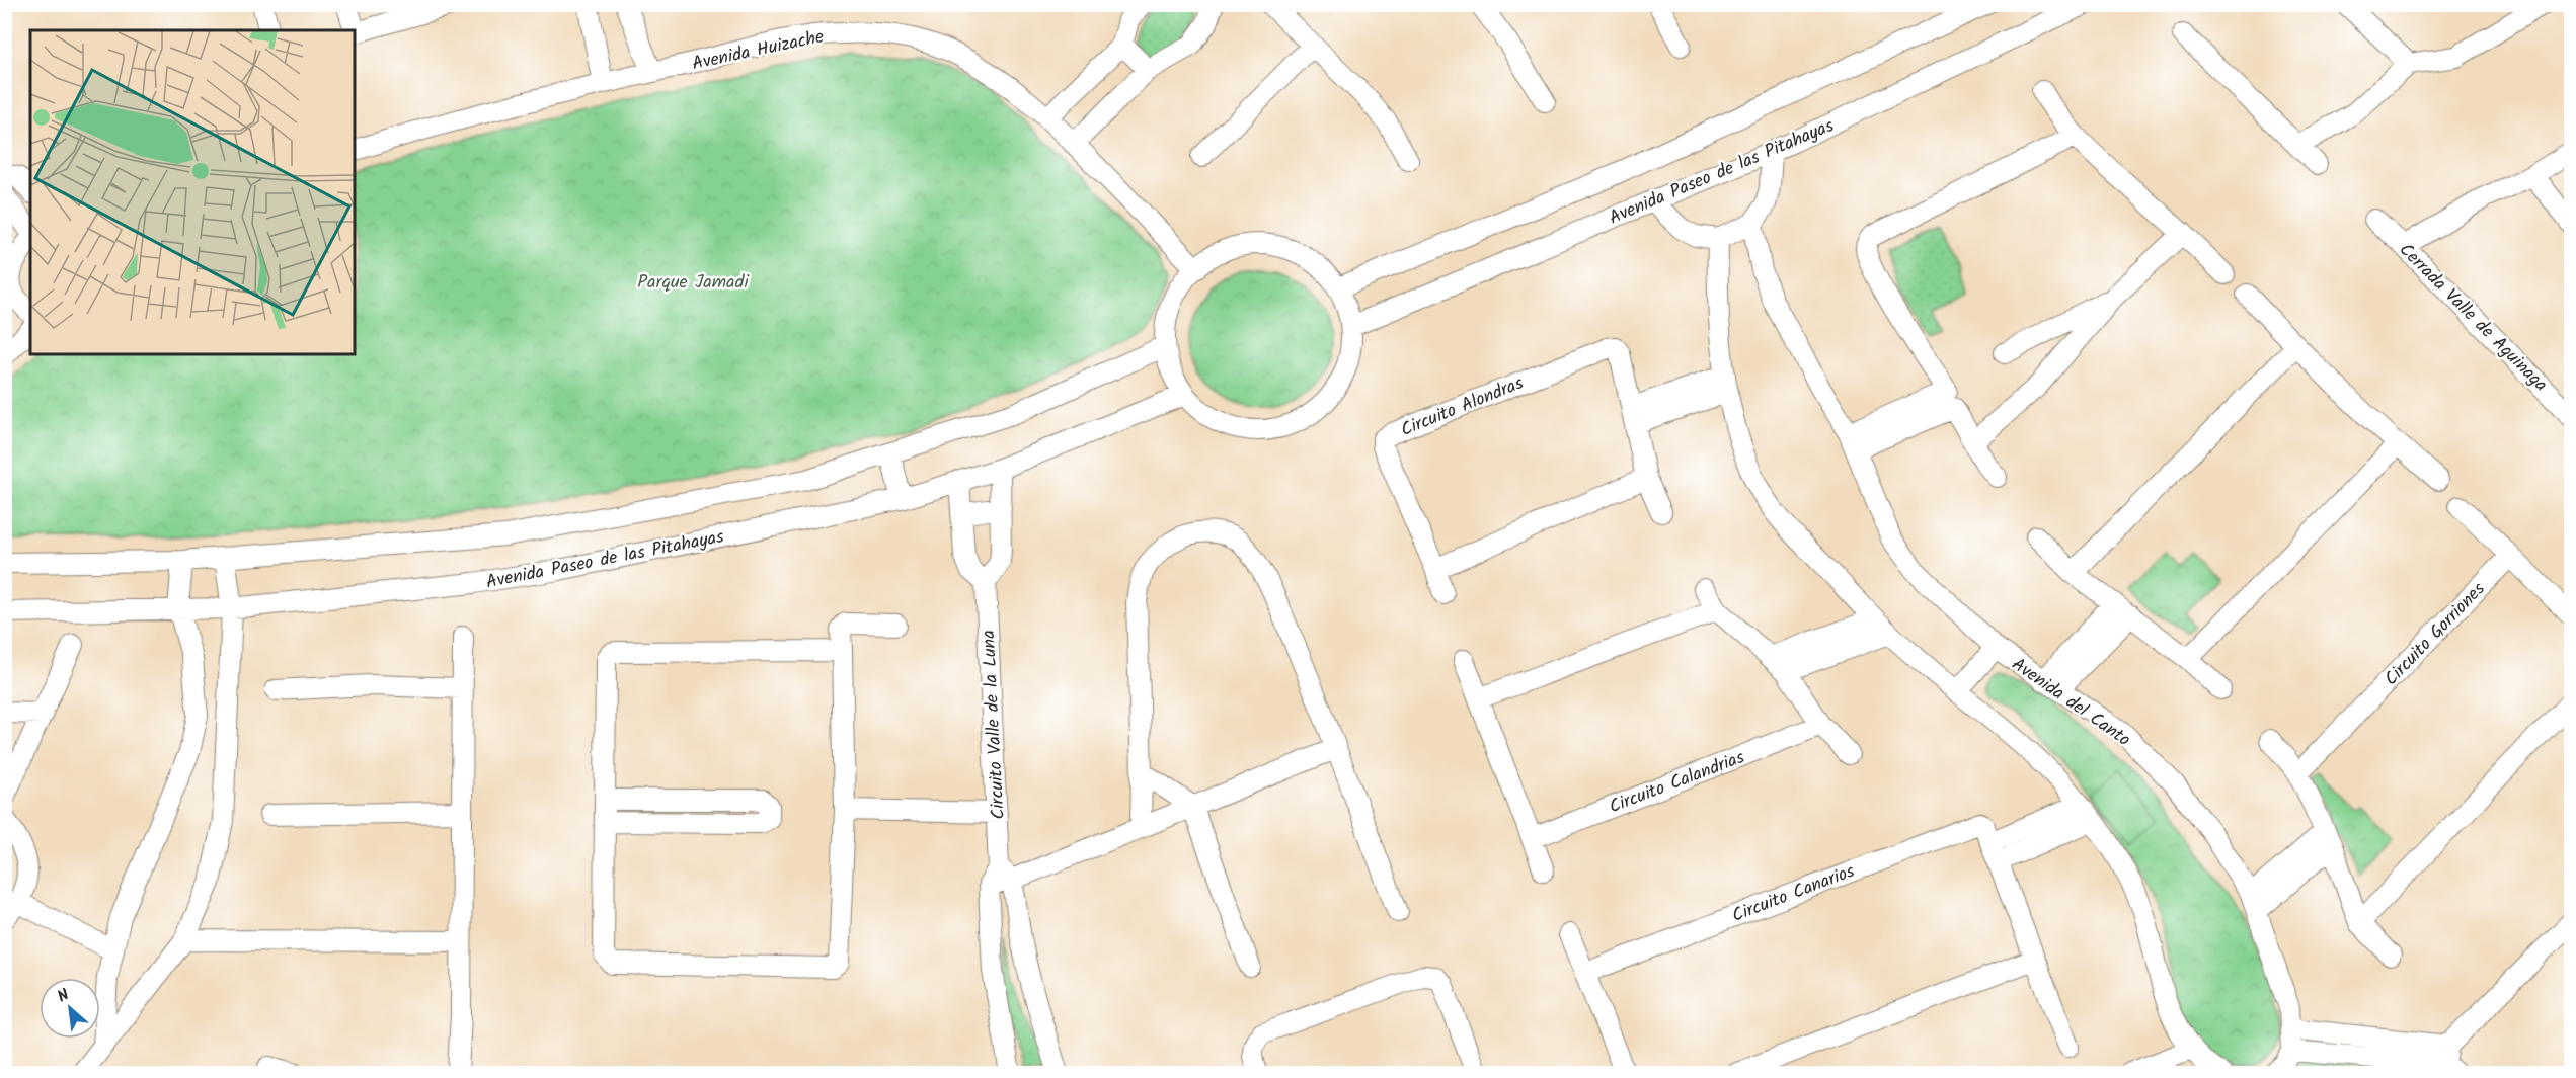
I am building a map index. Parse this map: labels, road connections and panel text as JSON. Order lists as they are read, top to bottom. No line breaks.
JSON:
{"streets":{"street":["Avenida Huizache","Avenida Paseo de las Pitahayas","Cerrada Valle de Aguinaga","Circuito Alondras","Circuito Gorriones","Avenida del Canto","Circuito Valle de la Luna","Circuito Calandrias","Circuito Canarios"]},"crossings":[["Avenida Huizache","Avenida Paseo de las Pitahayas"]],"parks":["Parque Jamadi"],"north":"top left"}
